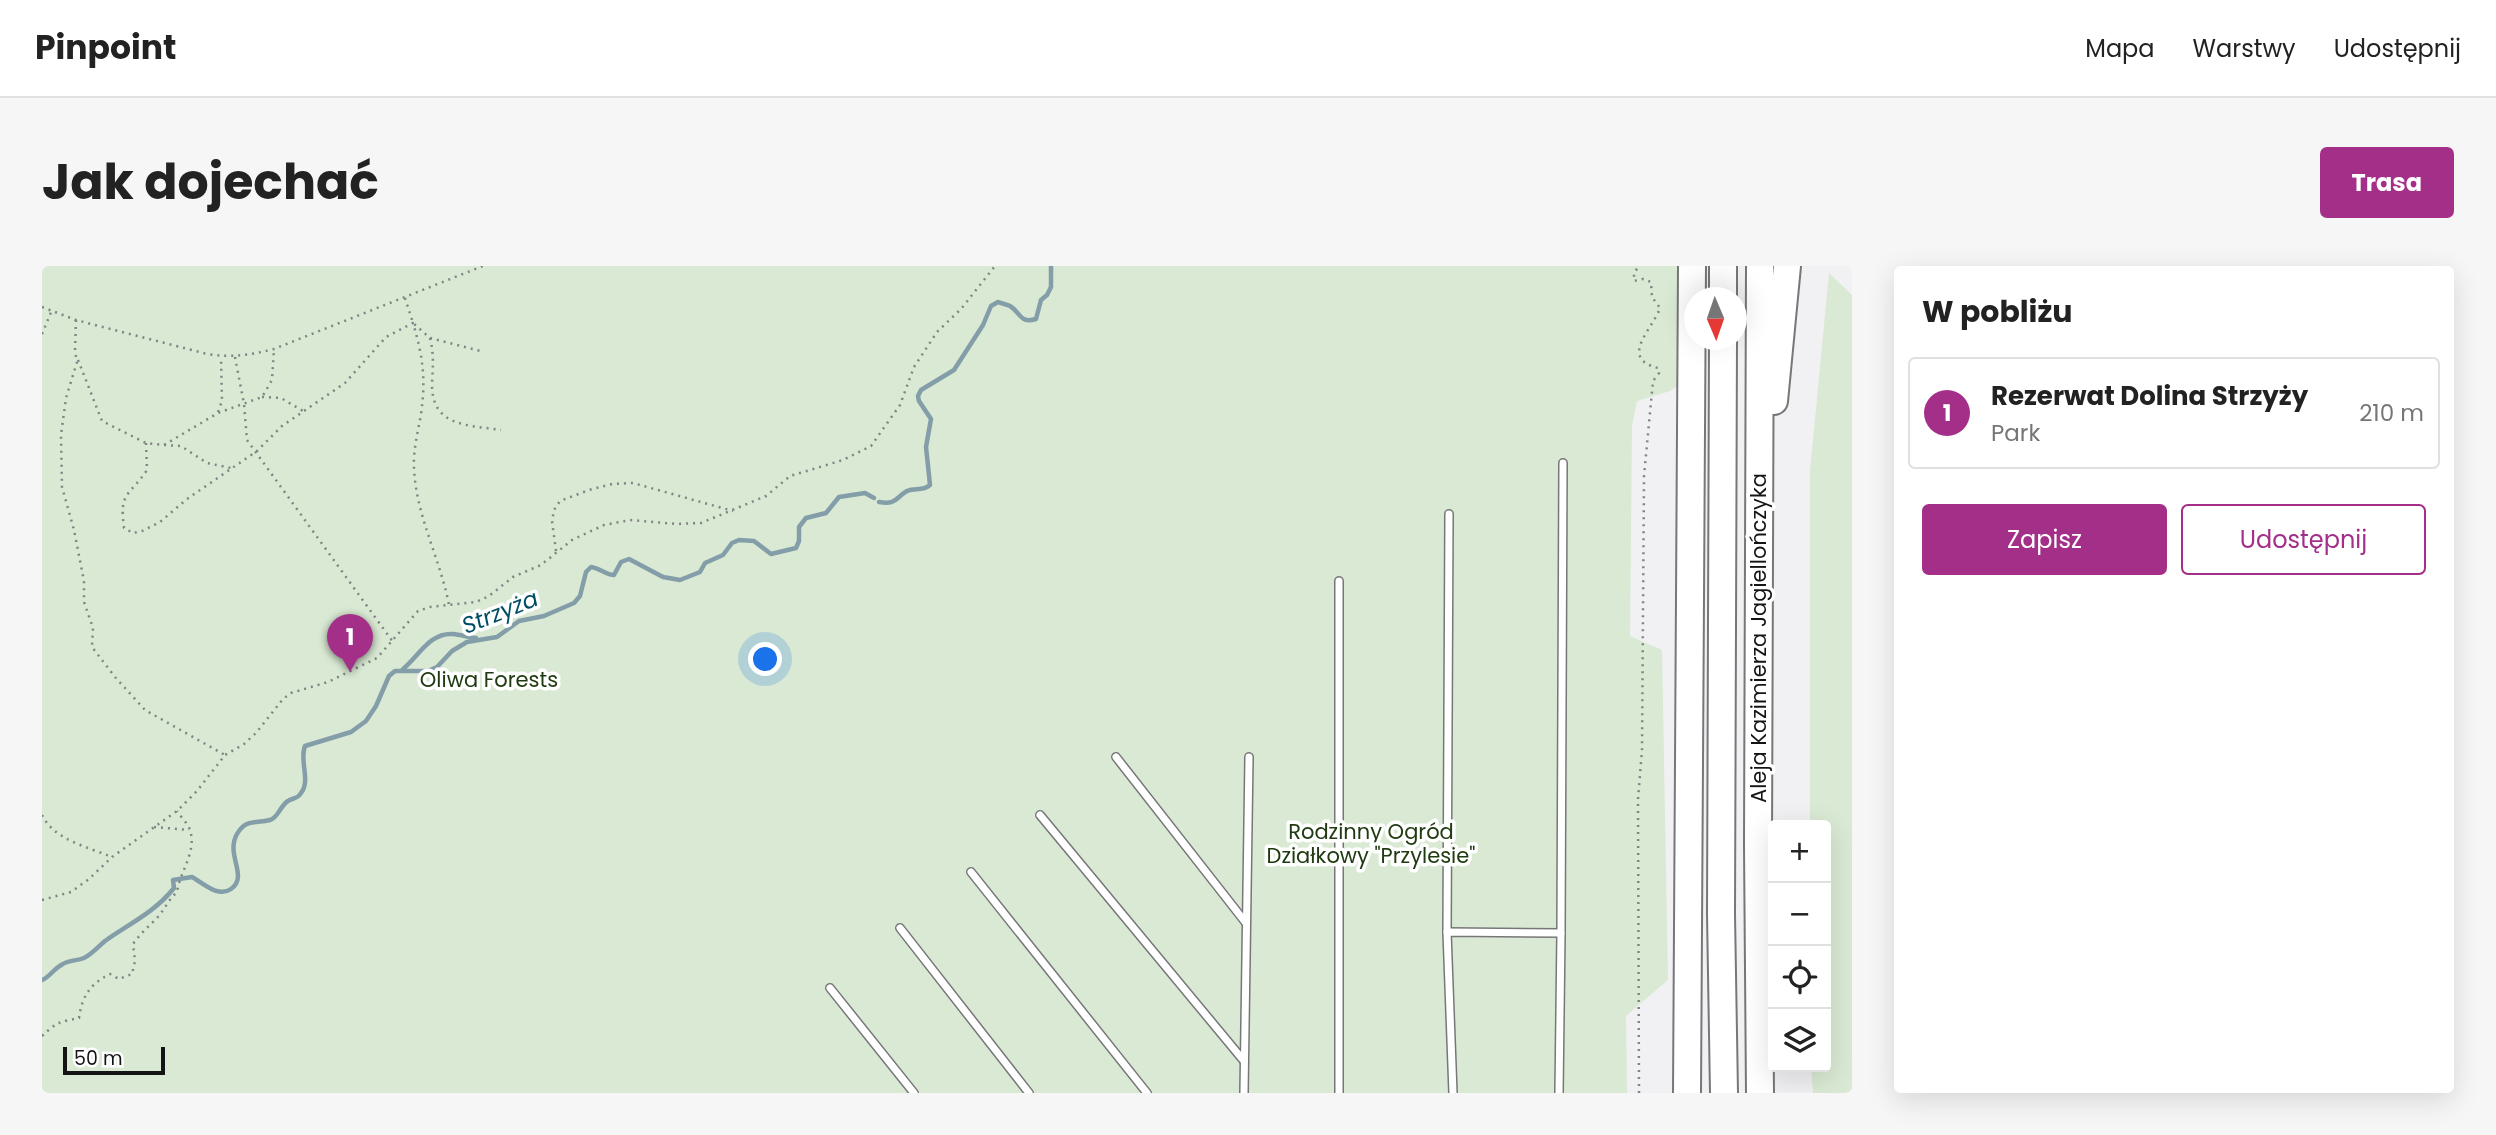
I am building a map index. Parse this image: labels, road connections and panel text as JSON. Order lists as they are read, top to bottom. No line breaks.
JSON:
{"streets":{"highway":["Aleja Kazimierza Jagiellończyka"]},"water":["Strzyża"],"parks":["Oliwa Forests","Rodzinny Ogród Działkowy \"Przylesie\""],"scale_bar":"50 m","north":"bottom","page":{"header":"Pinpoint","nav":["Mapa","Warstwy","Udostępnij"],"title":"Jak dojechać","buttons":["Trasa",["Zapisz","Udostępnij"]],"heading":"W pobliżu","list":[{"mark":"1","name":"Rezerwat Dolina Strzyży","note":"Park","value":"210 m"}],"pins":"1","map_buttons":["+","−"],"scale":"50 m"}}
